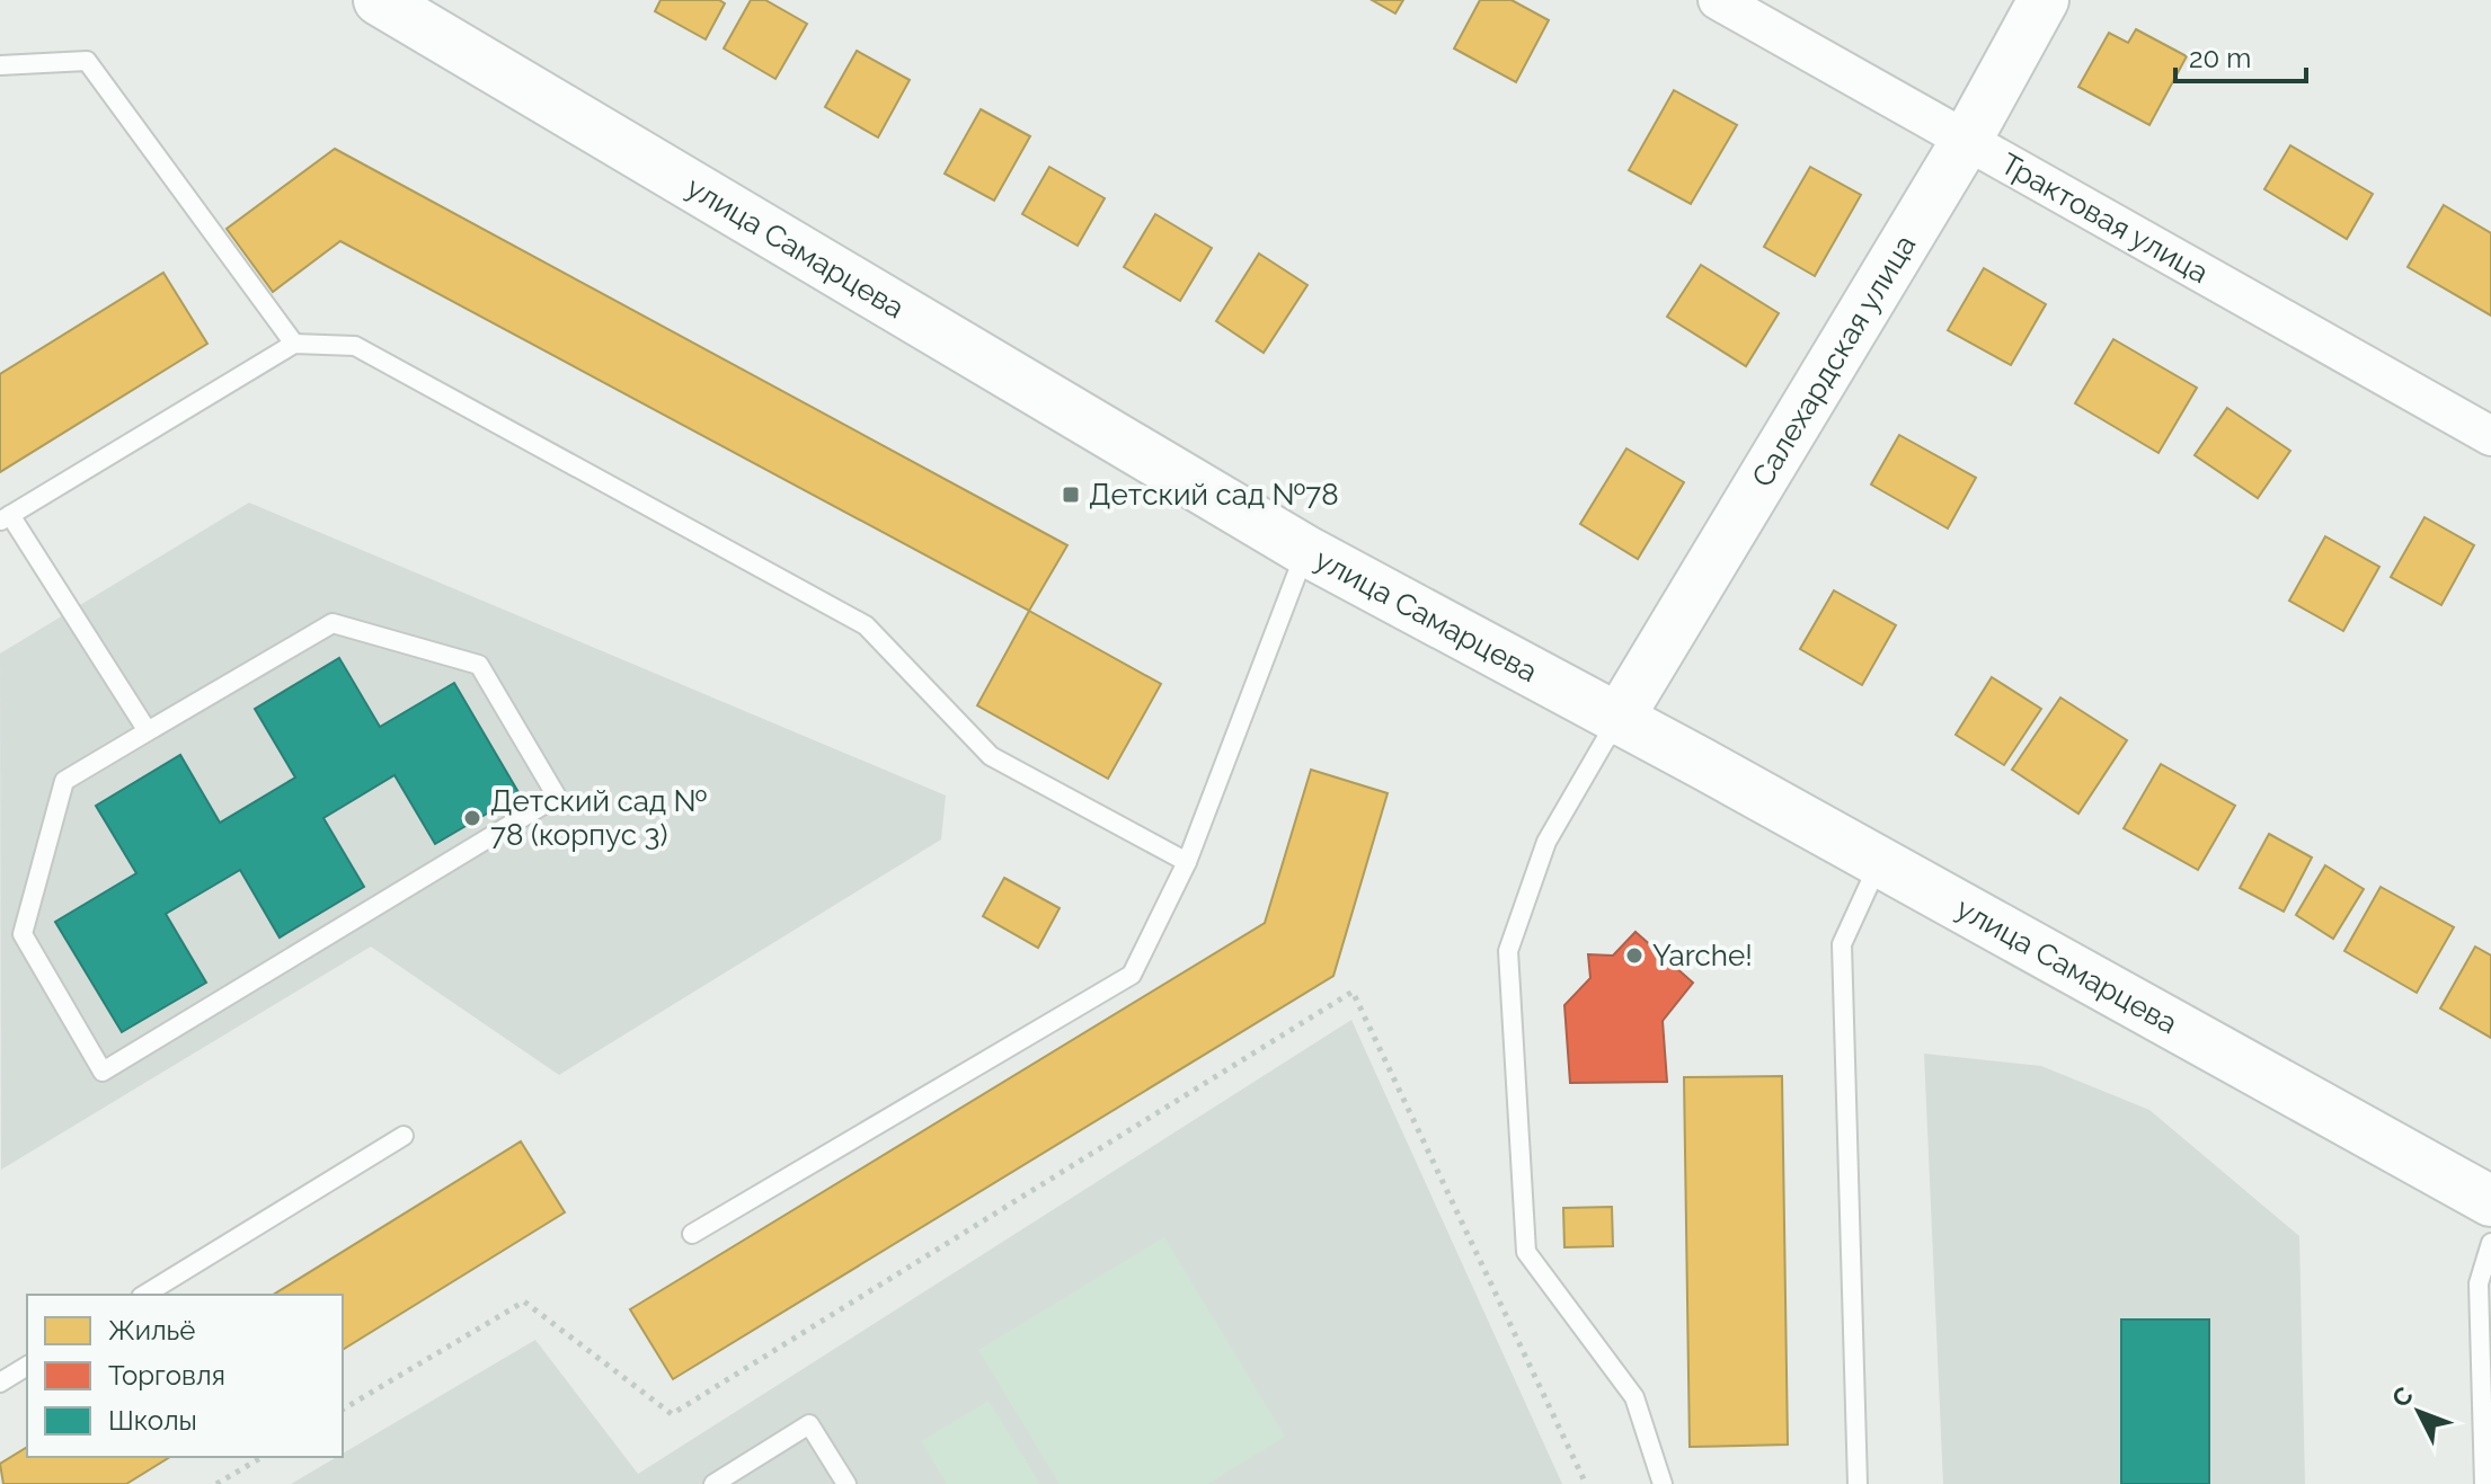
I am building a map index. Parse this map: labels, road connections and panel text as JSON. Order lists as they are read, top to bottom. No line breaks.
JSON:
{"streets":{"street":["Трактовая улица","улица Самарцева","Салехардская улица"]},"crossings":[["Трактовая улица","Салехардская улица"],["улица Самарцева","Салехардская улица"]],"places":{"transit":["Детский сад №78"],"other":["Детский сад № 78 (корпус 3)","Yarche!"]},"legend":["Жильё","Торговля","Школы"],"scale_bar":"20 m","north":"top left"}
